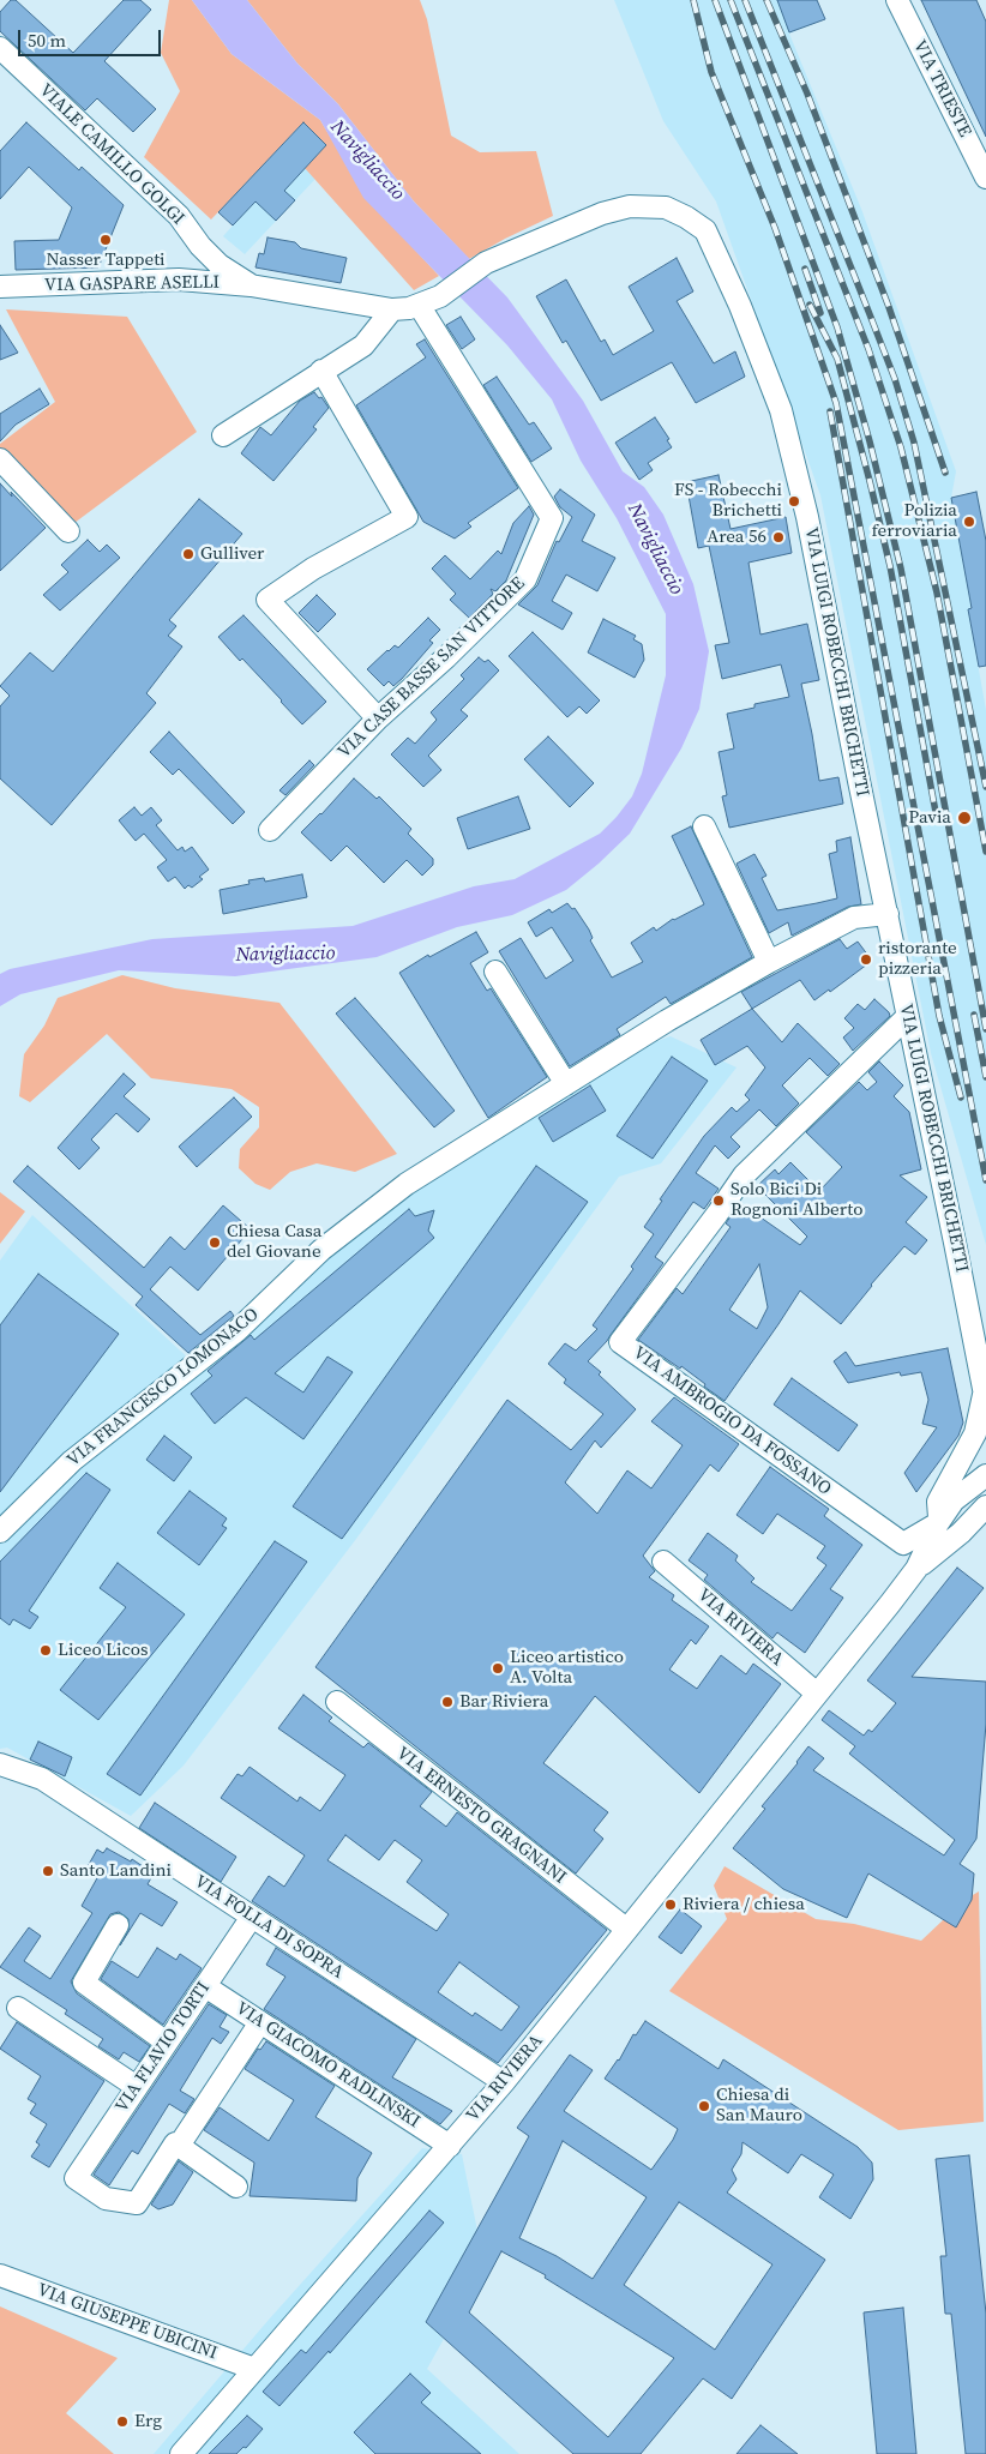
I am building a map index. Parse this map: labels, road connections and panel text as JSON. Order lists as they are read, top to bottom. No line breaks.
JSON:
{"streets":{"street":["VIA TRIESTE","VIALE CAMILLO GOLGI","VIA GASPARE ASELLI","VIA LUIGI ROBECCHI BRICHETTI","VIA CASE BASSE SAN VITTORE","VIA FRANCESCO LOMONACO","VIA AMBROGIO DA FOSSANO","VIA RIVIERA","VIA ERNESTO GRAGNANI","VIA FOLLA DI SOPRA","VIA FLAVIO TORTI","VIA GIACOMO RADLINSKI","VIA GIUSEPPE UBICINI"]},"crossings":[["VIALE CAMILLO GOLGI","VIA GASPARE ASELLI"],["VIA GASPARE ASELLI","VIA LUIGI ROBECCHI BRICHETTI"],["VIA GASPARE ASELLI","VIA CASE BASSE SAN VITTORE"],["VIA LUIGI ROBECCHI BRICHETTI","VIA FRANCESCO LOMONACO"],["VIA LUIGI ROBECCHI BRICHETTI","VIA AMBROGIO DA FOSSANO"],["VIA LUIGI ROBECCHI BRICHETTI","VIA RIVIERA"],["VIA AMBROGIO DA FOSSANO","VIA RIVIERA"],["VIA RIVIERA","VIA ERNESTO GRAGNANI"],["VIA RIVIERA","VIA FOLLA DI SOPRA"],["VIA RIVIERA","VIA GIACOMO RADLINSKI"],["VIA RIVIERA","VIA GIUSEPPE UBICINI"],["VIA FOLLA DI SOPRA","VIA FLAVIO TORTI"],["VIA FLAVIO TORTI","VIA GIACOMO RADLINSKI"]],"water":["Navigliaccio"],"places":["Nasser Tappeti","FS - Robecchi Brichetti","Polizia ferroviaria","Area 56","Gulliver","Pavia","ristorante pizzeria","Solo Bici Di Rognoni Alberto","Chiesa Casa del Giovane","Liceo Licos","Liceo artistico A. Volta","Bar Riviera","Santo Landini","Riviera / chiesa","Chiesa di San Mauro","Erg"],"scale_bar":"50 m"}
